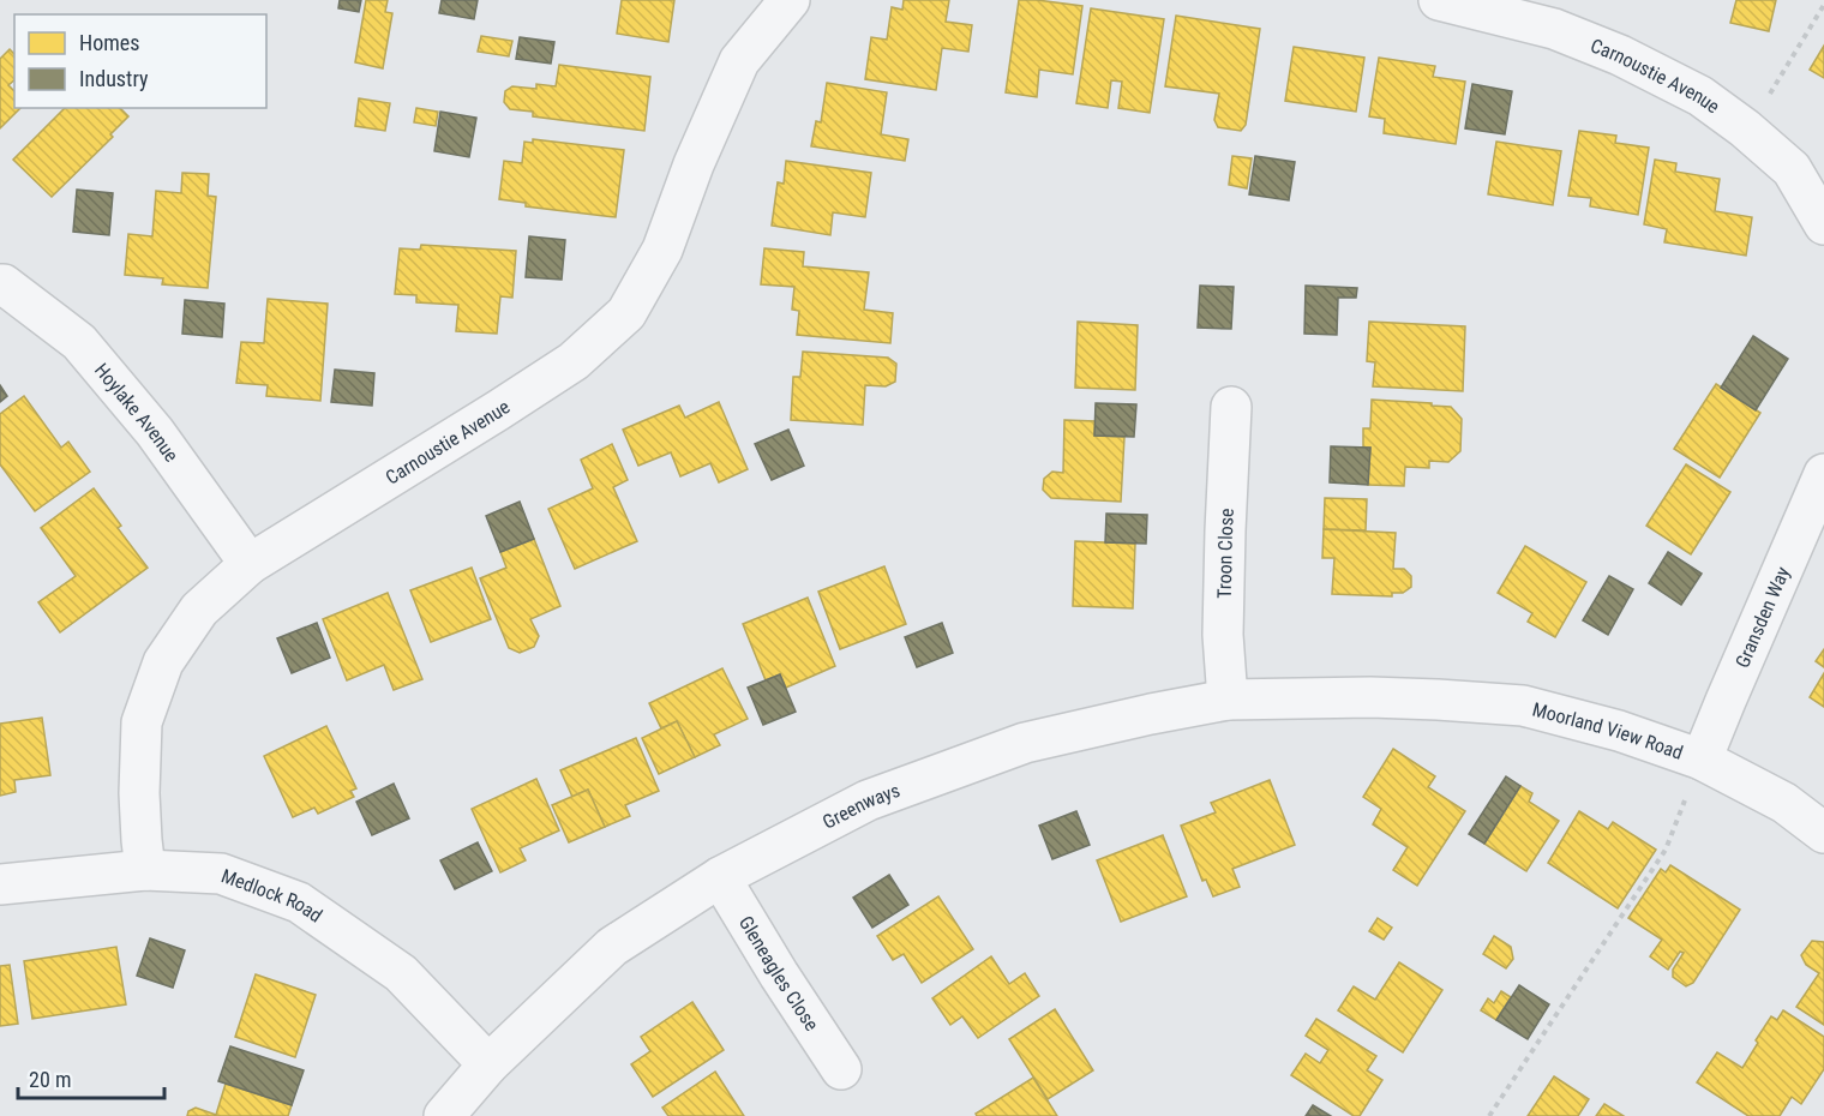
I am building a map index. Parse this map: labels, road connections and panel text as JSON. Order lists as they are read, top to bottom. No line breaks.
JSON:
{"streets":{"street":["Carnoustie Avenue","Hoylake Avenue","Troon Close","Gransden Way","Moorland View Road","Greenways","Medlock Road","Gleneagles Close"]},"crossings":[["Carnoustie Avenue","Hoylake Avenue"],["Carnoustie Avenue","Medlock Road"],["Troon Close","Greenways"],["Gransden Way","Moorland View Road"],["Moorland View Road","Greenways"],["Greenways","Medlock Road"],["Greenways","Gleneagles Close"]],"legend":["Homes","Industry"],"scale_bar":"20 m"}
